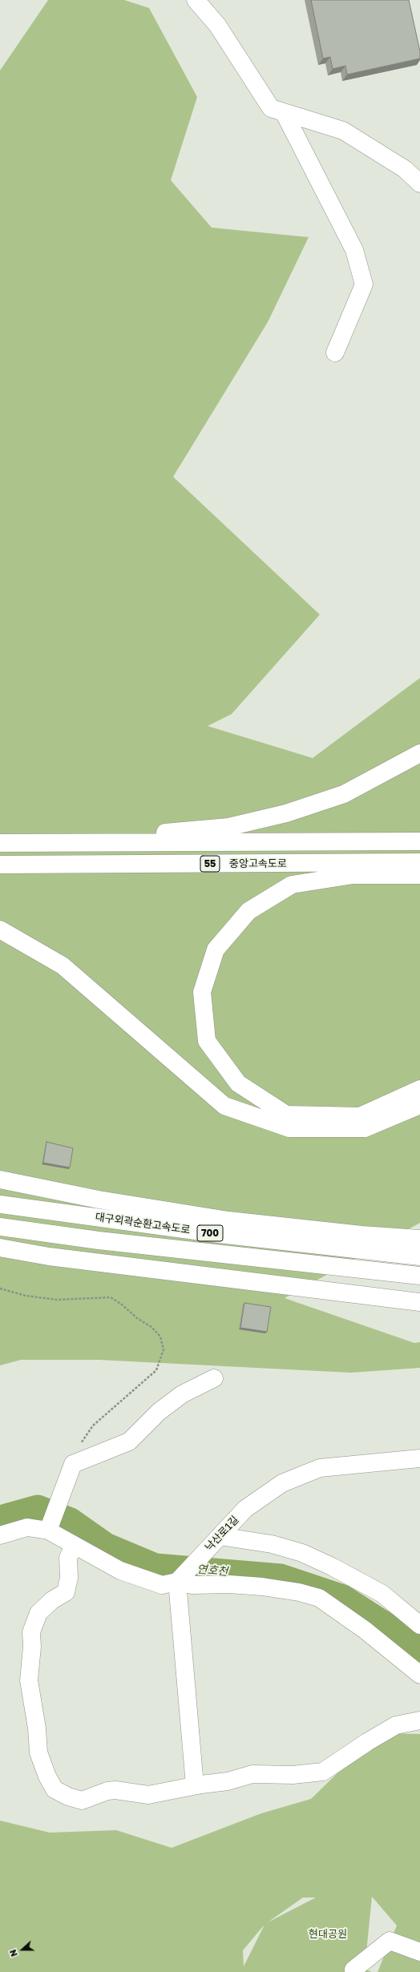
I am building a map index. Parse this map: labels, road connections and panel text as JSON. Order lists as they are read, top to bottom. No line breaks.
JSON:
{"streets":{"main road":["55","중앙고속도로","대구외곽순환고속도로","700","낙산로1길"]},"water":["연호천"],"parks":["현대공원"],"north":"left"}
